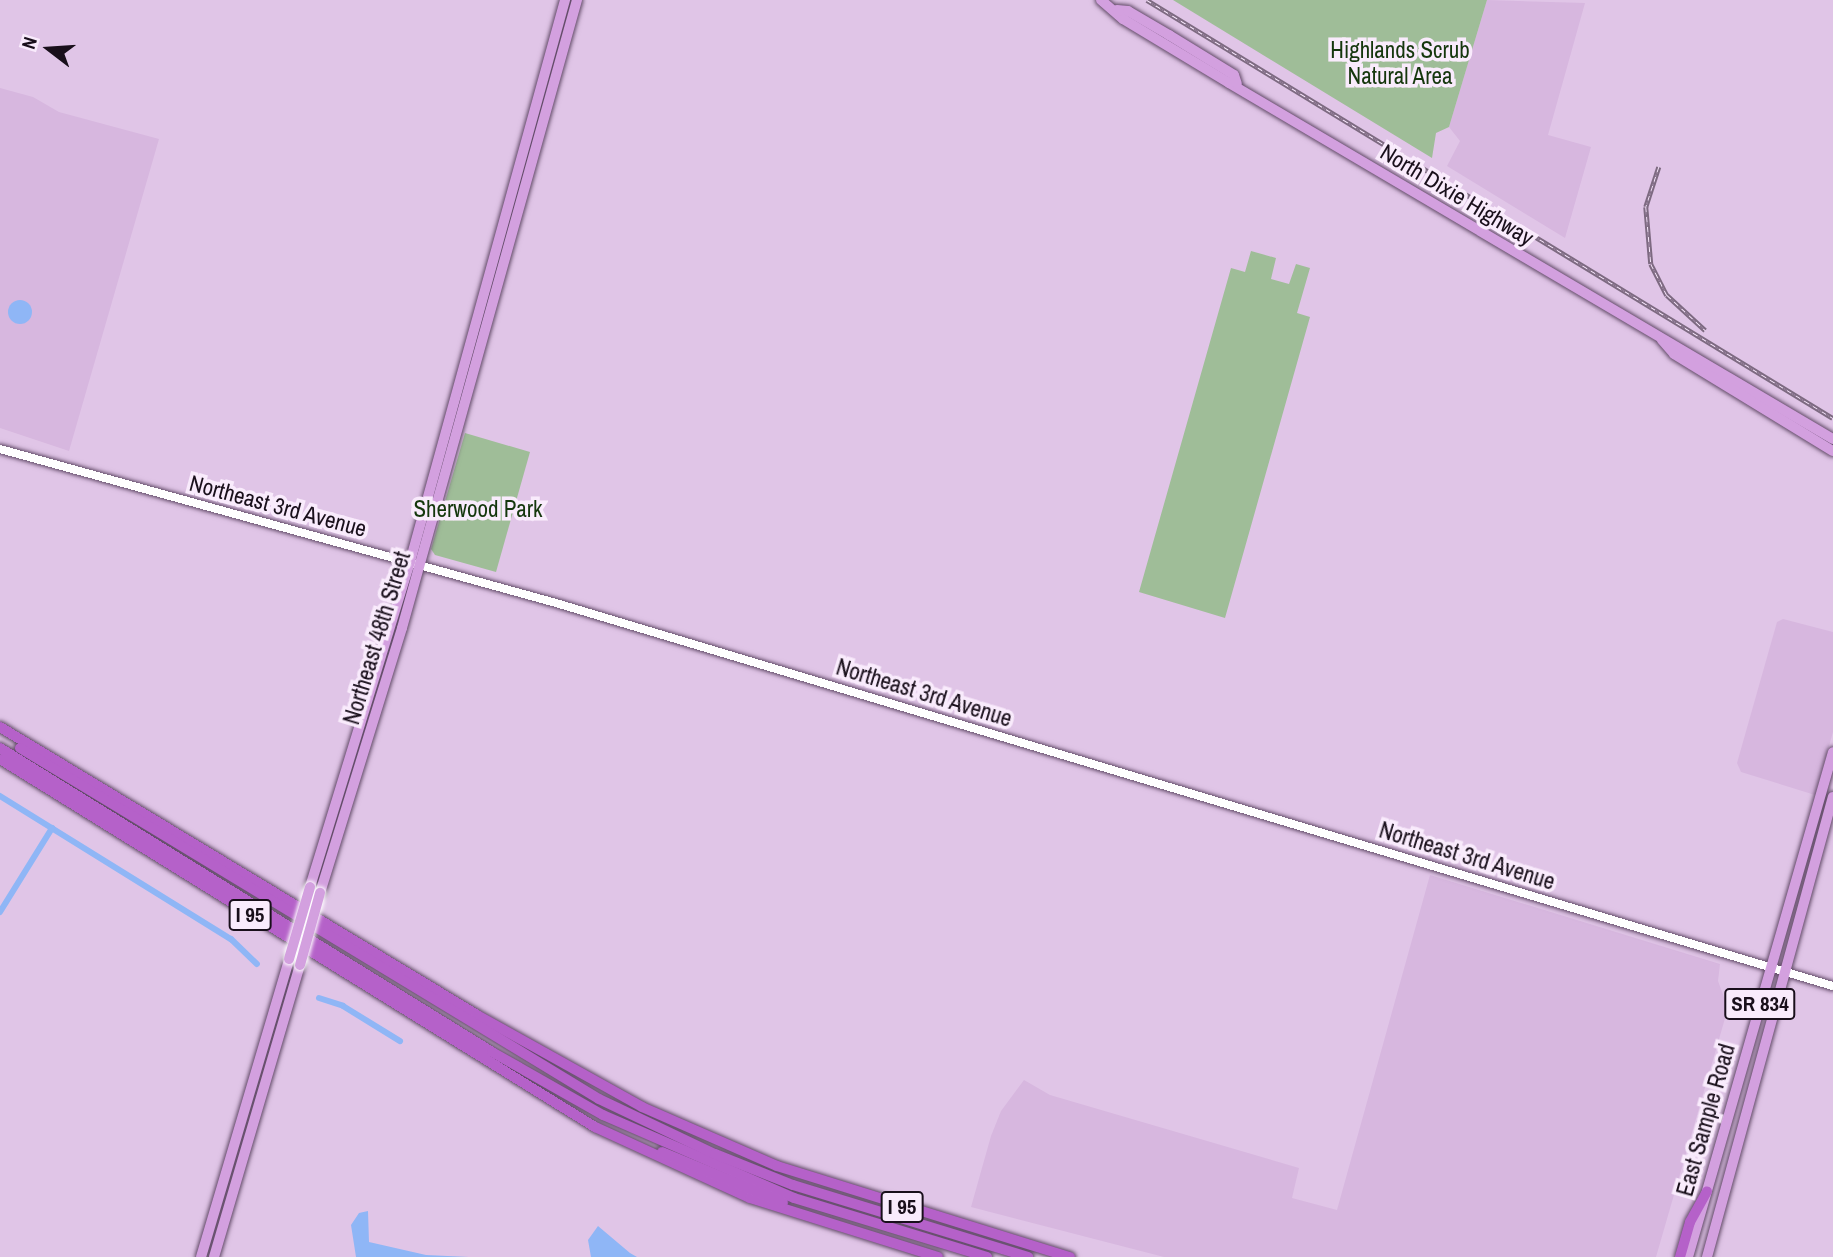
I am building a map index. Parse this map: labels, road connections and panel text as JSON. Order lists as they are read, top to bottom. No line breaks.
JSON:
{"streets":{"highway":["I 95"],"main road":["North Dixie Highway","Northeast 48th Street","SR 834","East Sample Road"],"street":["Northeast 3rd Avenue"]},"crossings":[["Northeast 3rd Avenue","Northeast 48th Street"],["Northeast 3rd Avenue","East Sample Road"]],"parks":["Highlands Scrub Natural Area","Sherwood Park"],"north":"left"}
